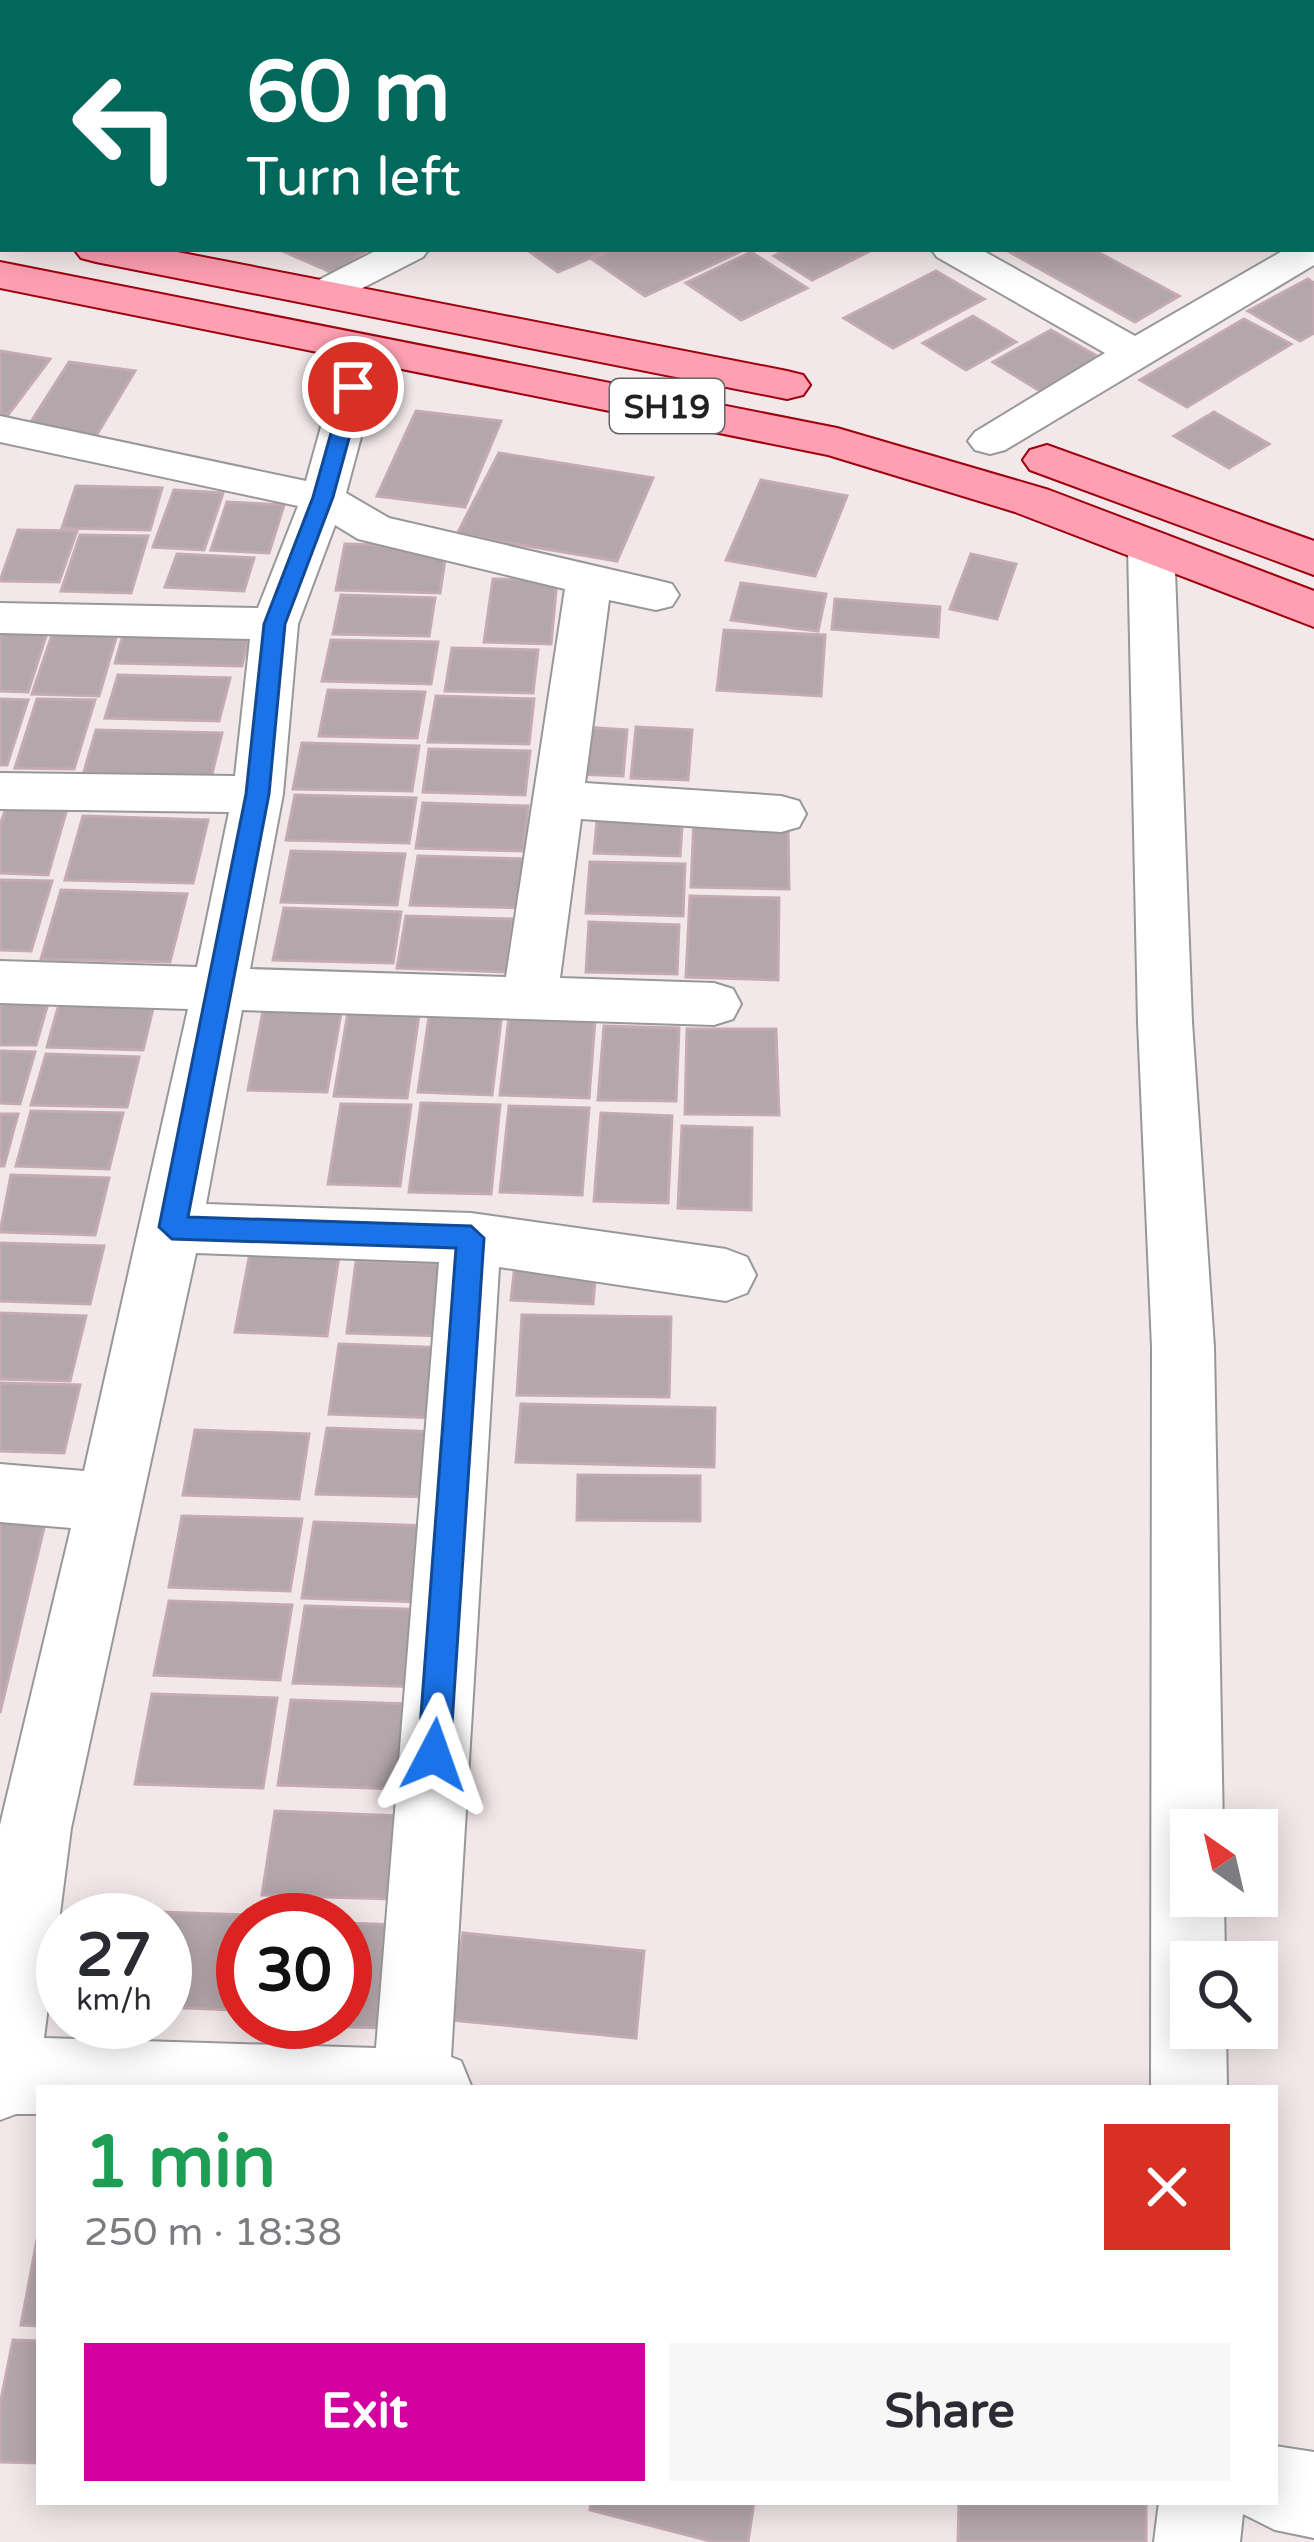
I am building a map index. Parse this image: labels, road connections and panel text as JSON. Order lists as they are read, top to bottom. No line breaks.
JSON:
{"streets":{"main road":["SH19"]},"north":"top left","page":{"turn":["60 m","Turn left"],"speed":"27 km/h","limit":"30","heading":["1 min","250 m · 18:38"],"buttons":["Exit","Share"]}}
